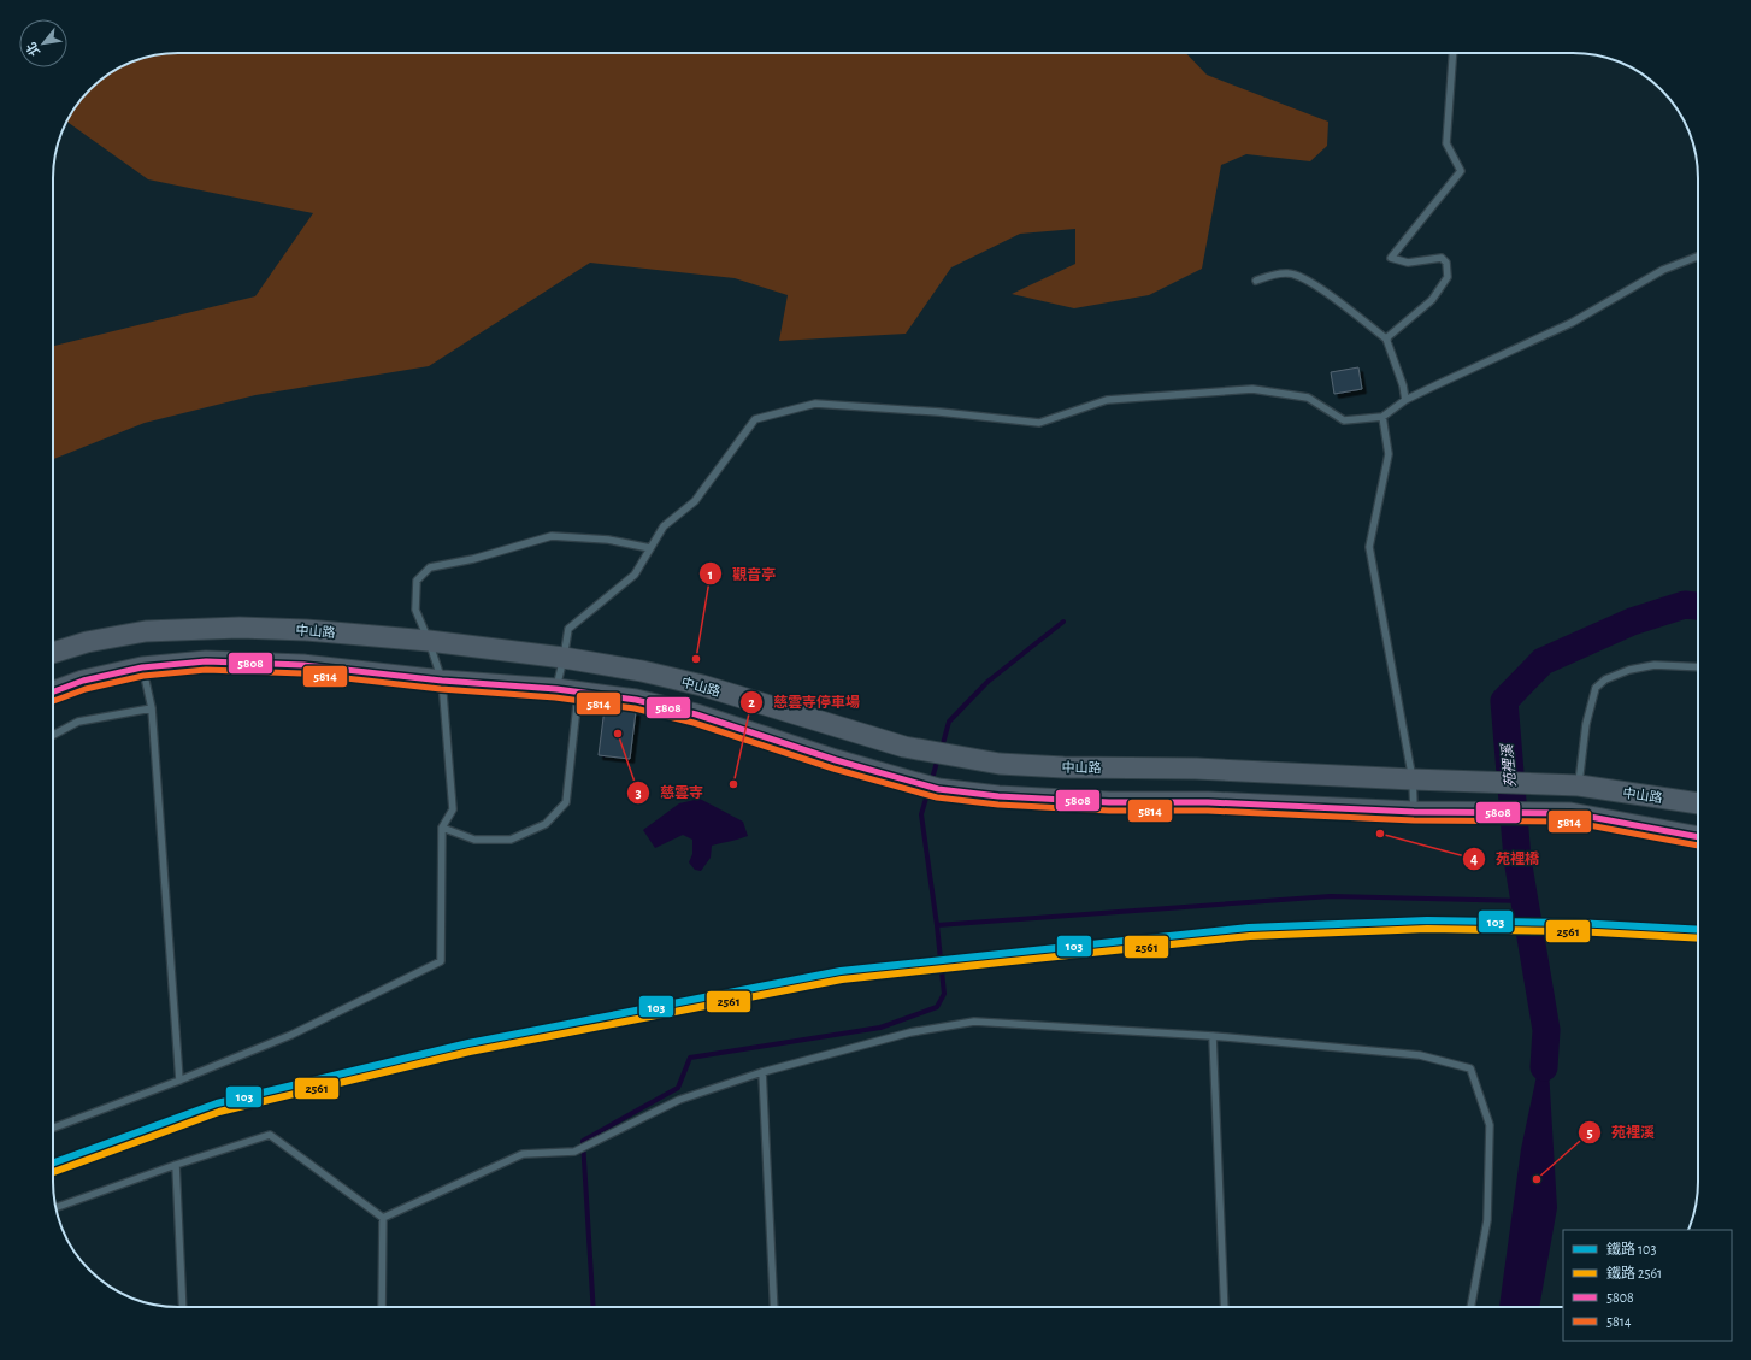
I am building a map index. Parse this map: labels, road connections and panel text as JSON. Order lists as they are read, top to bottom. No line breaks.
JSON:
{"streets":{"main road":["中山路"]},"water":["苑裡溪"],"places":["觀音亭","慈雲寺","慈雲寺停車場","苑裡橋","苑裡溪"],"lines":["transit line 5808","transit line 5814","rail line 103","rail line 2561"],"legend":["鐵路 103","鐵路 2561","5808","5814"],"north":"bottom left"}
